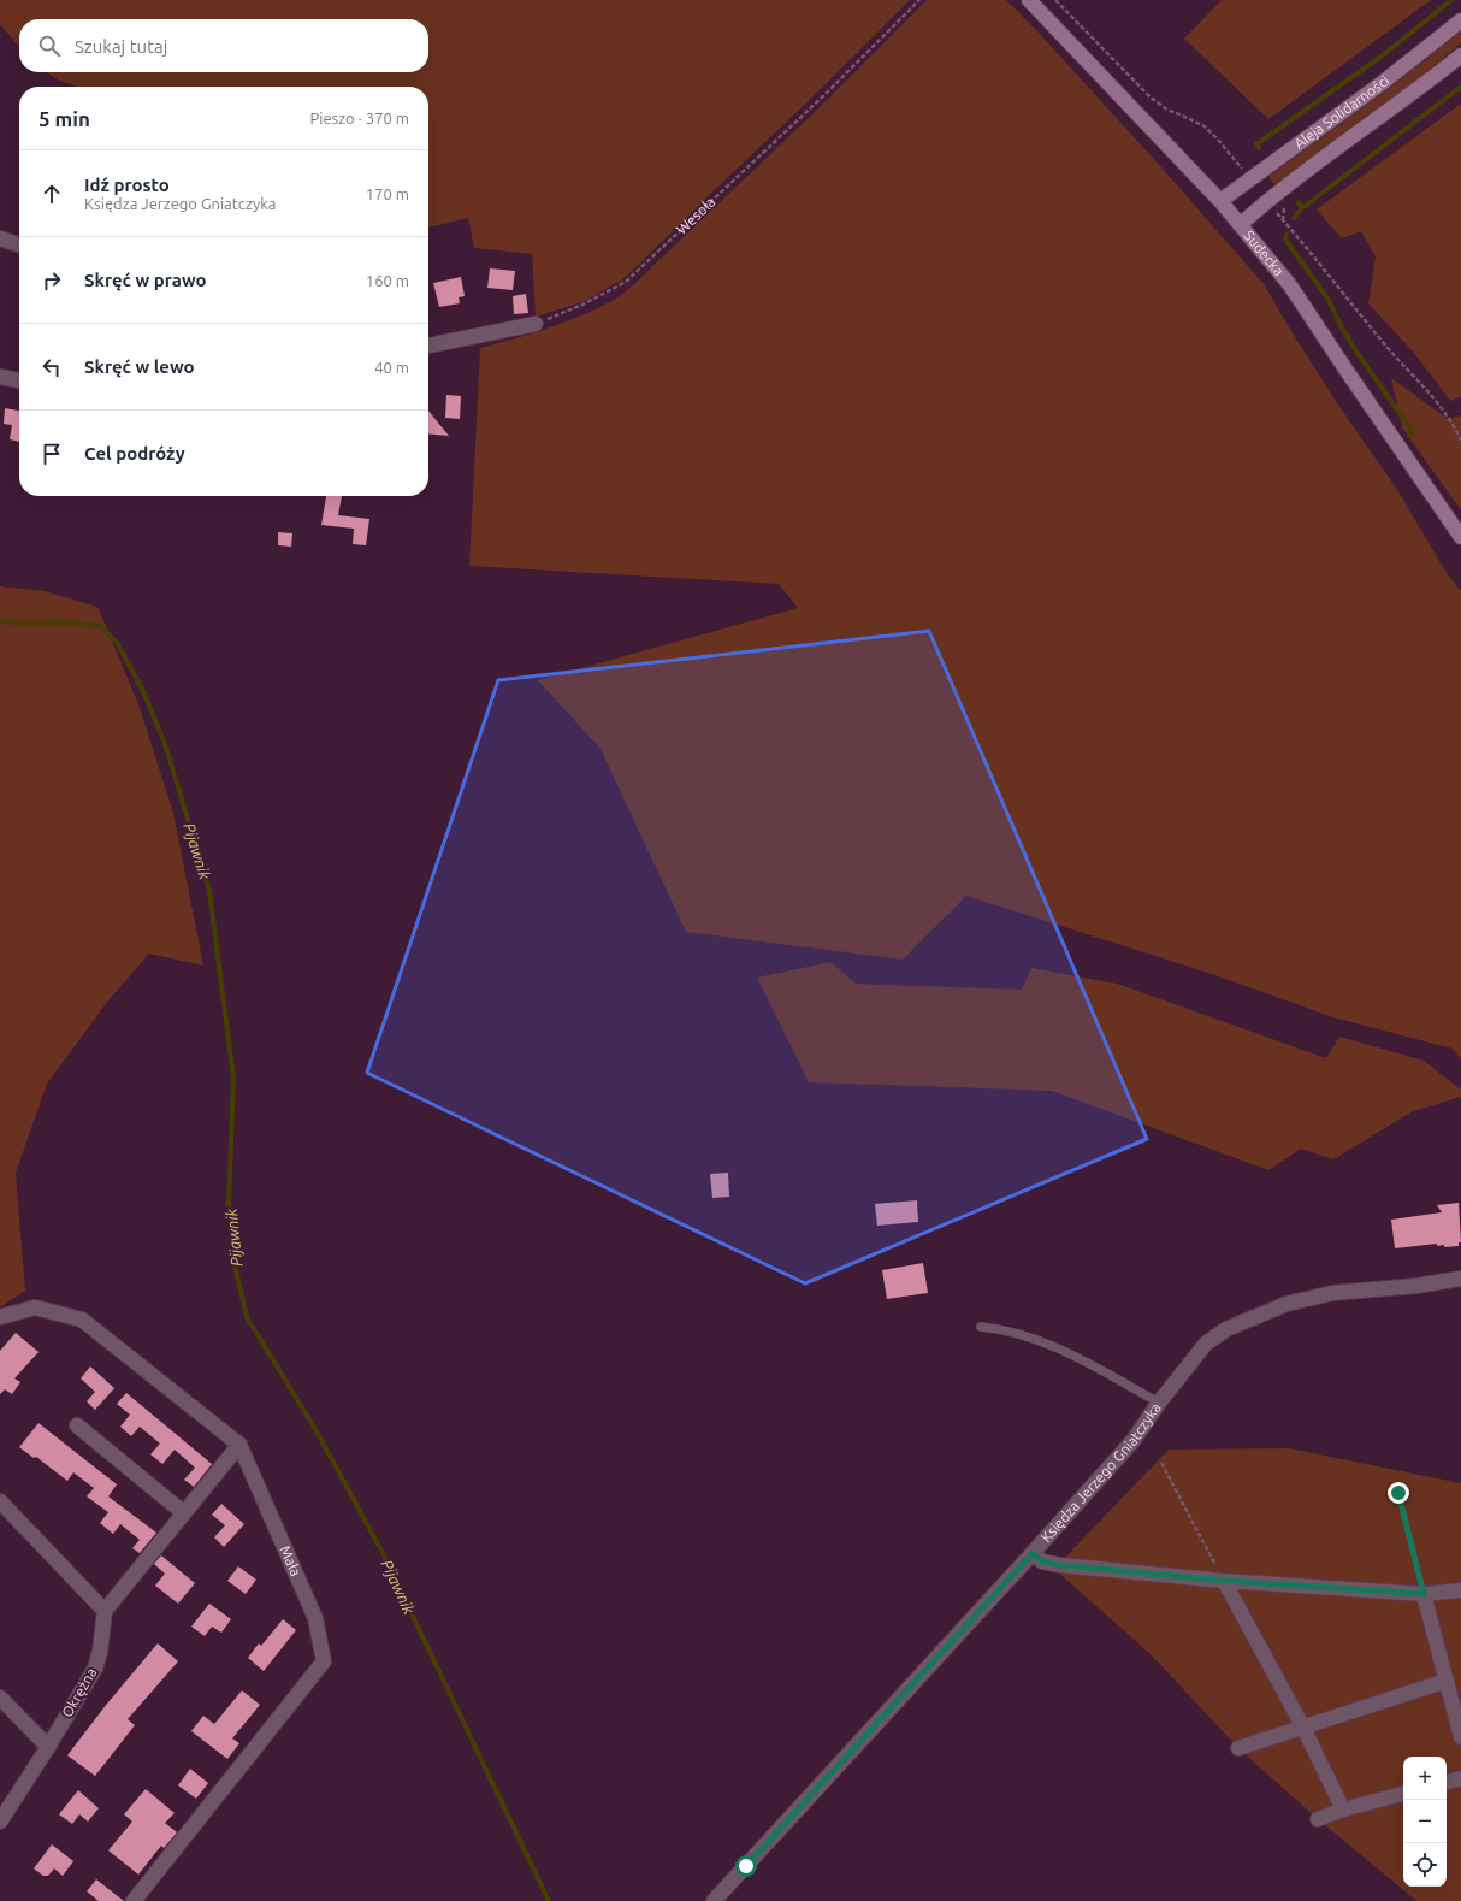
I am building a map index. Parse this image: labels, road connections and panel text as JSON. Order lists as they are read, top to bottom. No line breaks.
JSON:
{"streets":{"main road":["Aleja Solidarności","Sudecka"],"street":["Księdza Jerzego Gniatczyka","Mała","Okrężna"],"path":["Wesoła"]},"crossings":[["Aleja Solidarności","Sudecka"]],"water":["Pijawnik"],"page":{"search":"Szukaj tutaj","heading":["5 min","Pieszo · 370 m"],"list":[["Idź prosto","Księdza Jerzego Gniatczyka","170 m"],["Skręć w prawo","160 m"],["Skręć w lewo","40 m"],"Cel podróży"],"map_buttons":["+","−"]}}
